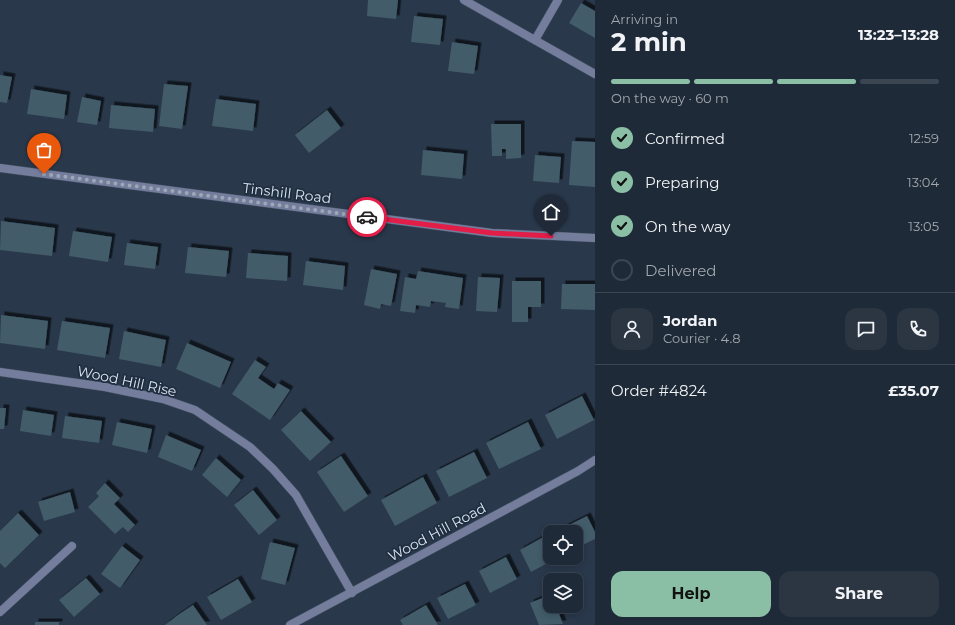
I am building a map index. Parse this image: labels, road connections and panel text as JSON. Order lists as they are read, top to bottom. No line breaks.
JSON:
{"streets":{"street":["Tinshill Road","Wood Hill Rise","Wood Hill Road"]},"crossings":[["Wood Hill Rise","Wood Hill Road"]],"page":{"heading":["2 min","Arriving in","13:23–13:28"],"panel":["Jordan","Courier · 4.8","Order #4824","£35.07"],"bar":"On the way · 60 m","list":[["Confirmed","12:59"],["Preparing","13:04"],["On the way","13:05"],"Delivered"],"buttons":["Help","Share"]}}
